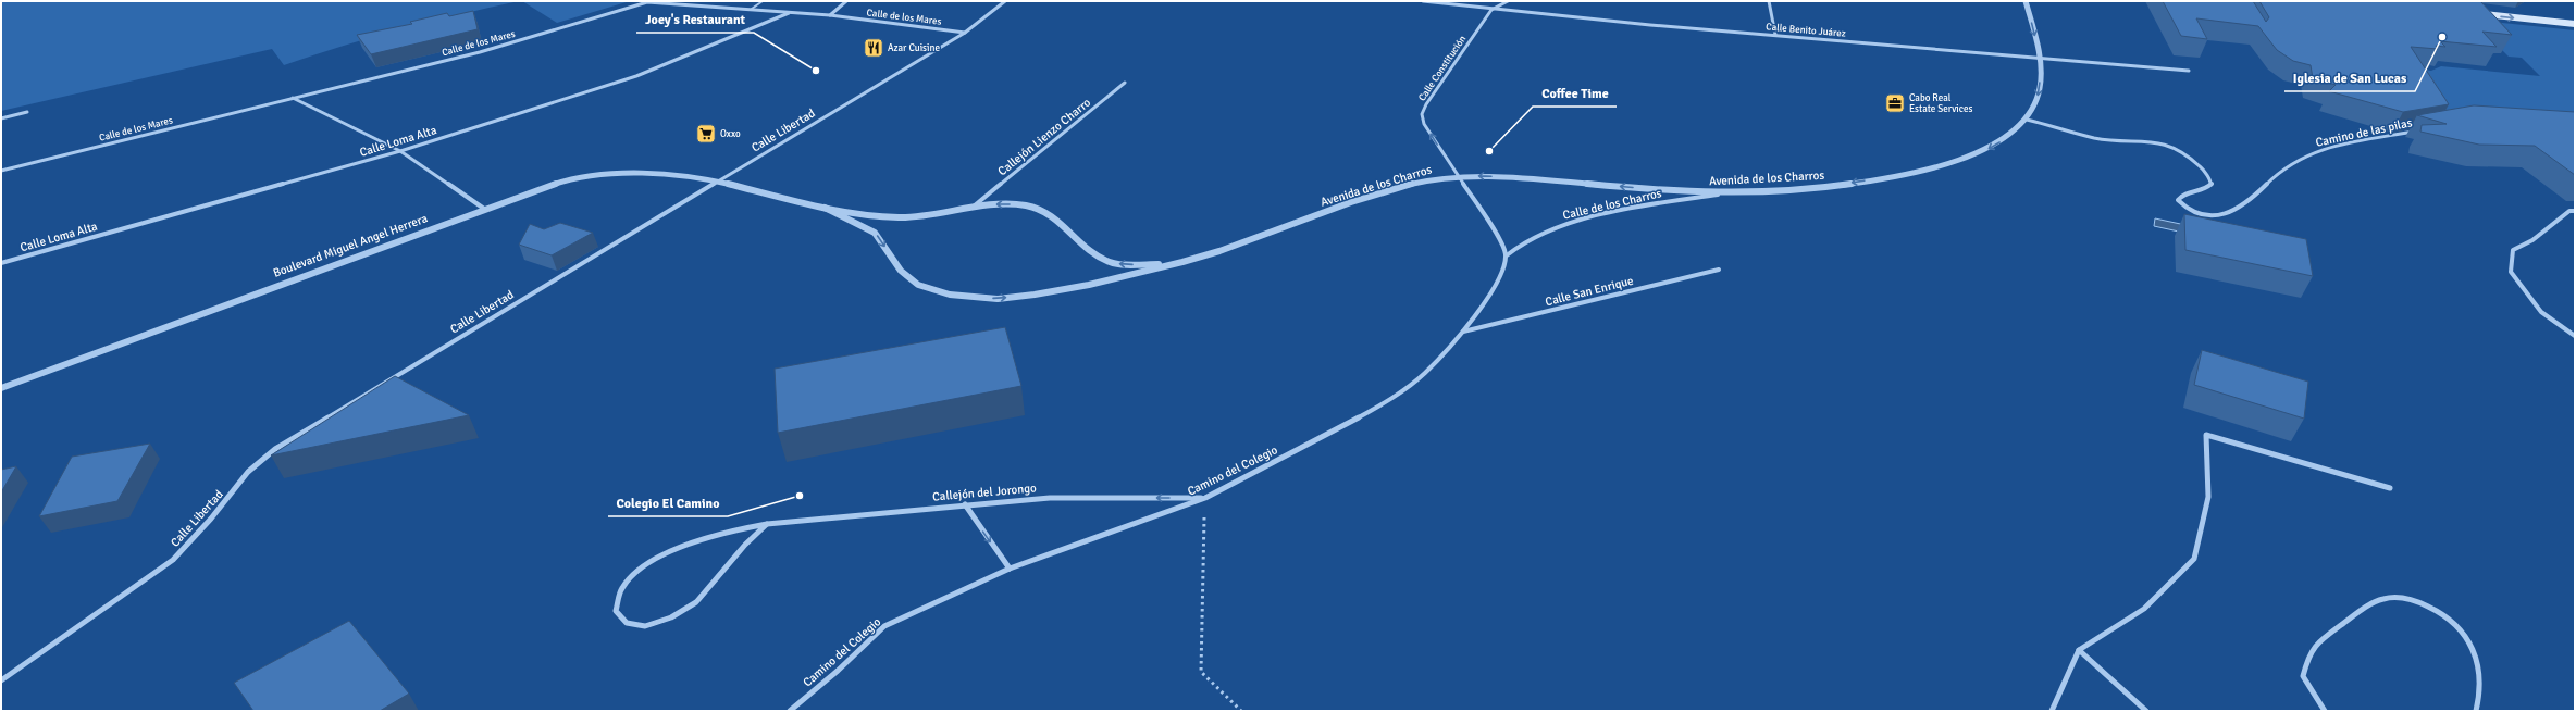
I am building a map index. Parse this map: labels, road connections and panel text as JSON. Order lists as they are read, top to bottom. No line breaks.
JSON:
{"streets":{"street":["Calle de los Mares","Calle Benito Juárez","Calle Constitución","Calle Libertad","Camino de las pilas","Callejón Lienzo Charro","Calle Loma Alta","Avenida de los Charros","Calle de los Charros","Boulevard Miguel Angel Herrera","Calle San Enrique","Camino del Colegio","Callejón del Jorongo"]},"crossings":[["Calle de los Mares","Calle Libertad"],["Calle de los Mares","Calle Loma Alta"],["Calle Benito Juárez","Calle Constitución"],["Calle Benito Juárez","Avenida de los Charros"],["Calle Constitución","Avenida de los Charros"],["Calle Libertad","Avenida de los Charros"],["Calle Libertad","Boulevard Miguel Angel Herrera"],["Camino de las pilas","Avenida de los Charros"],["Callejón Lienzo Charro","Avenida de los Charros"],["Avenida de los Charros","Calle de los Charros"],["Avenida de los Charros","Boulevard Miguel Angel Herrera"],["Calle de los Charros","Camino del Colegio"],["Calle San Enrique","Camino del Colegio"],["Camino del Colegio","Callejón del Jorongo"]],"one_way":["Calle Constitución"],"places":{"other":["Iglesia de San Lucas","Joey's Restaurant","Coffee Time","Colegio El Camino"],"restaurant":["Azar Cuisine"],"office":["Cabo Real Estate Services"],"supermarket":["Oxxo"]}}
